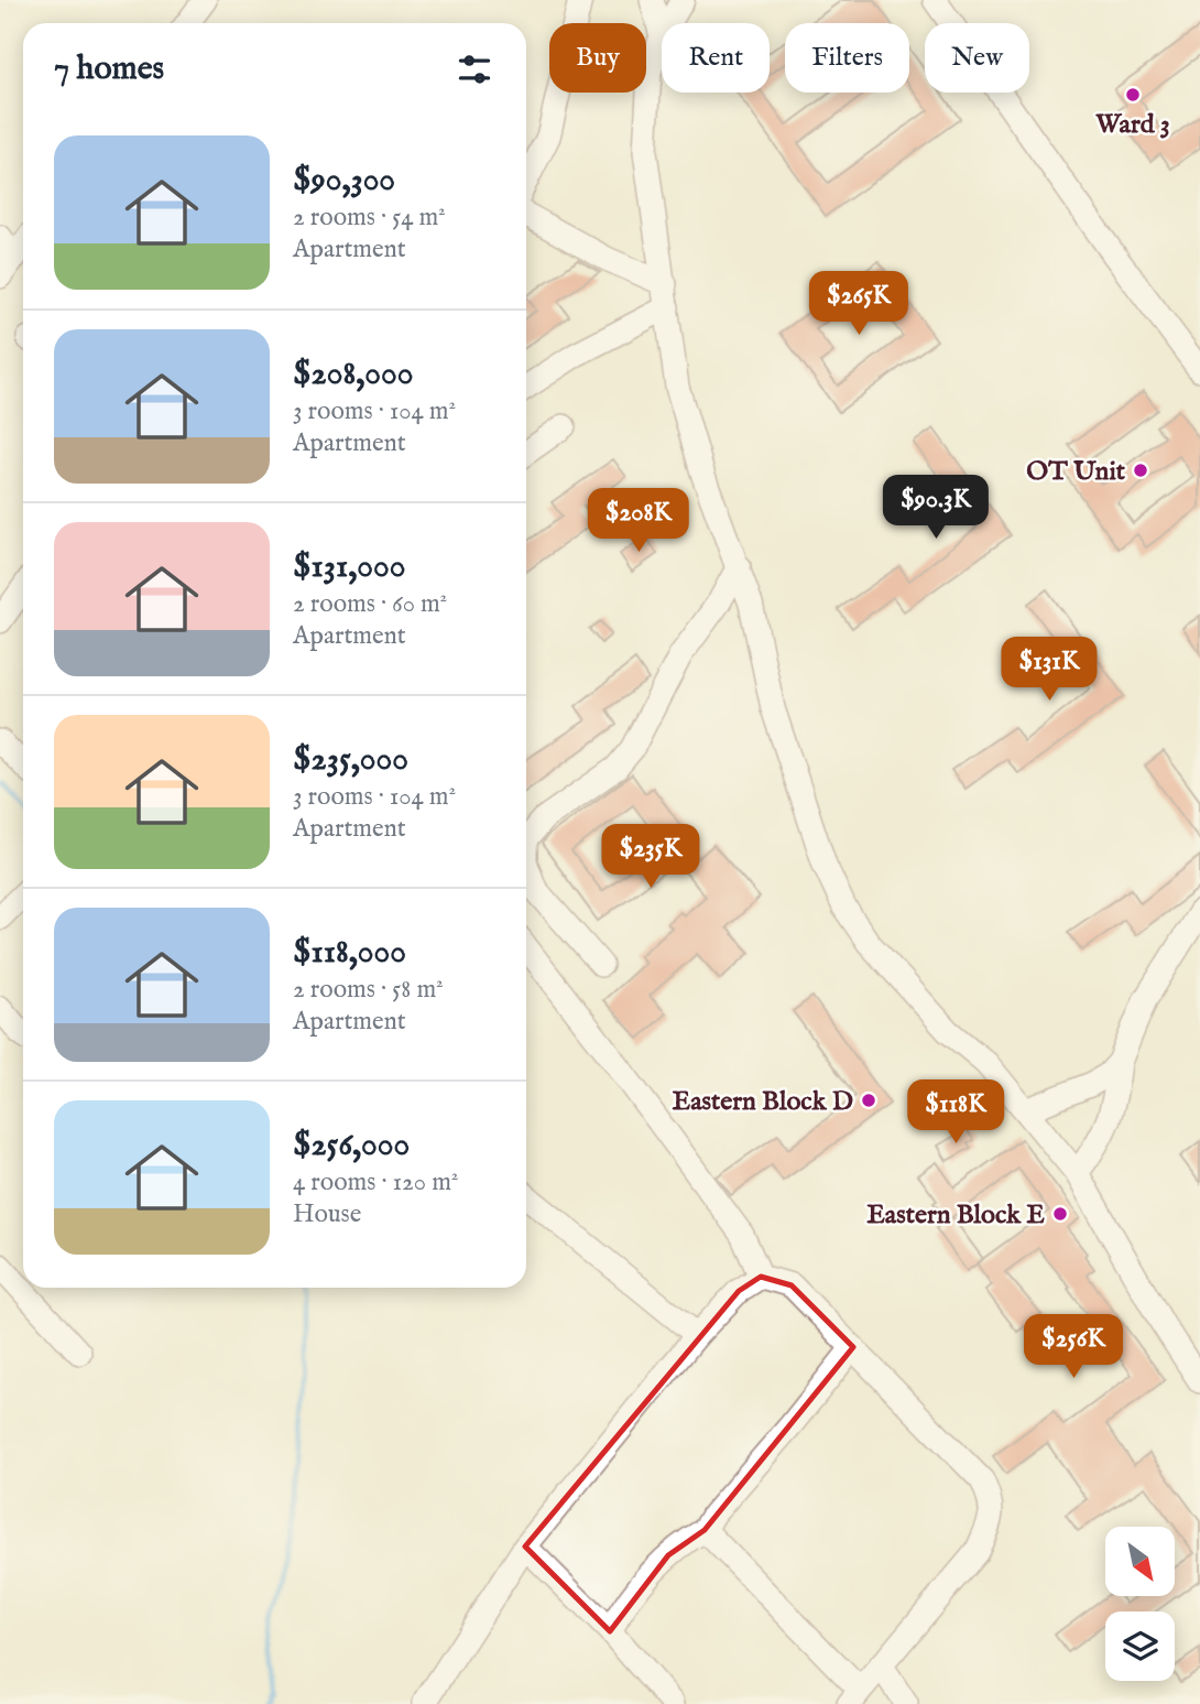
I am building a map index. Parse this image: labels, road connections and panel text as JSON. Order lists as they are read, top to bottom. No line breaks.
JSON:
{"places":["Ward 3","OT Unit","Eastern Block D","Eastern Block E"],"north":"bottom right","page":{"chip":["Buy","Rent","Filters","New"],"heading":"7 homes","list":[{"name":"$90,300","note":"2 rooms · 54 m² · Apartment"},{"name":"$208,000","note":"3 rooms · 104 m² · Apartment"},{"name":"$131,000","note":"2 rooms · 60 m² · Apartment"},{"name":"$235,000","note":"3 rooms · 104 m² · Apartment"},{"name":"$118,000","note":"2 rooms · 58 m² · Apartment"},{"name":"$256,000","note":"4 rooms · 120 m² · House"}],"price":["$265K","$90.3K","$208K","$131K","$235K","$118K","$256K"]}}
